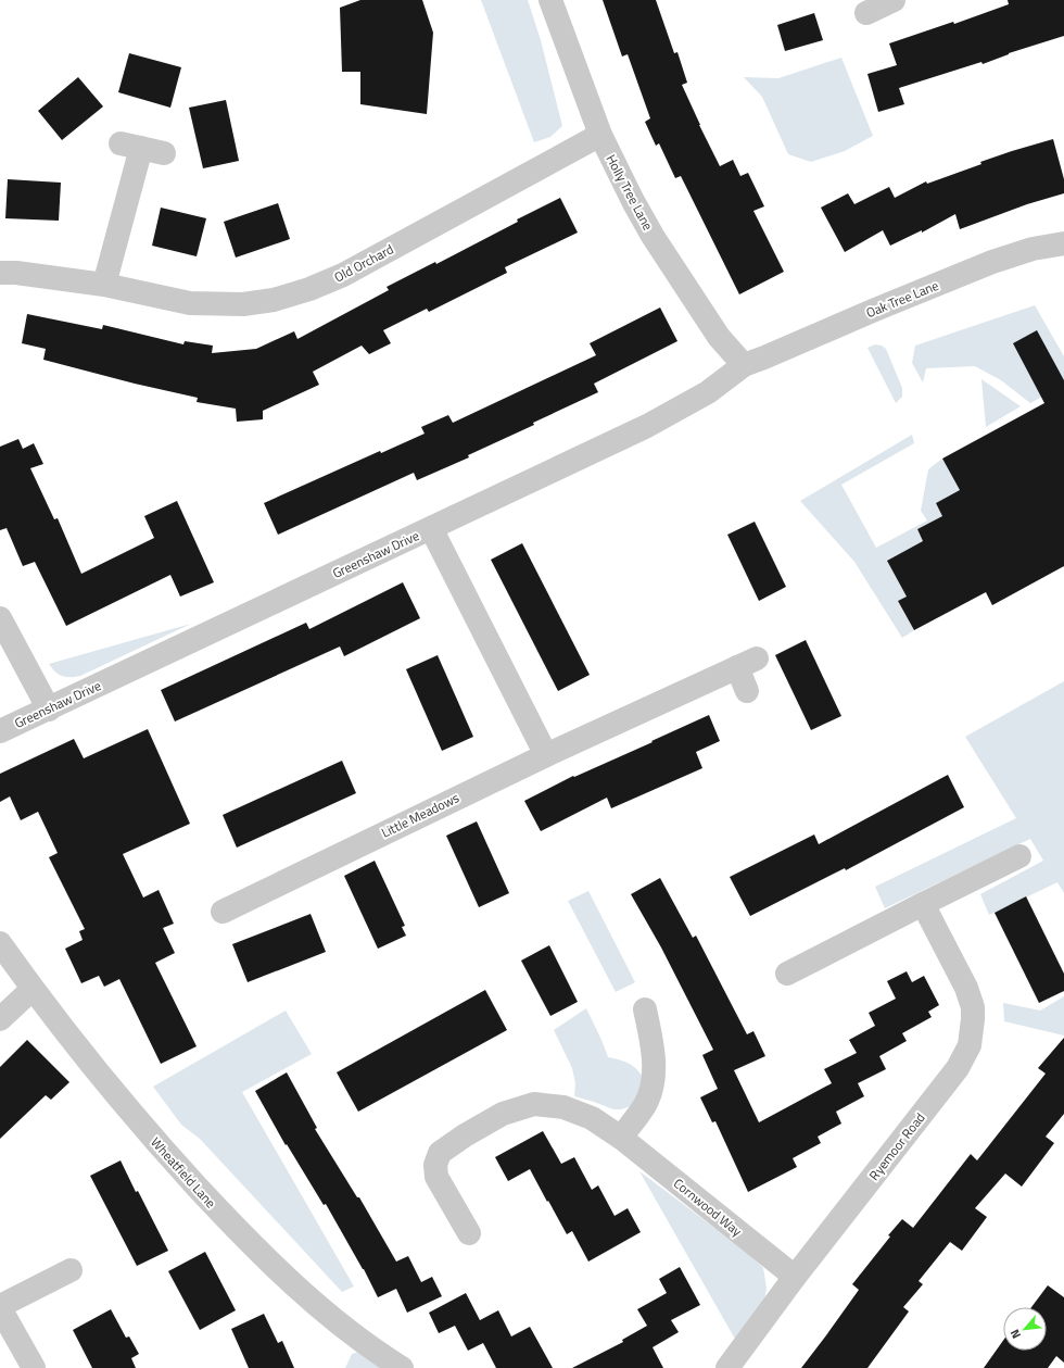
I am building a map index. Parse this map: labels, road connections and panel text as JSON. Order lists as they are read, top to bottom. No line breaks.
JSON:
{"streets":{"street":["Holly Tree Lane","Old Orchard","Oak Tree Lane","Greenshaw Drive","Little Meadows","Ryemoor Road","Wheatfield Lane","Cornwood Way"]},"crossings":[["Holly Tree Lane","Old Orchard"],["Holly Tree Lane","Oak Tree Lane"],["Holly Tree Lane","Greenshaw Drive"],["Oak Tree Lane","Greenshaw Drive"],["Ryemoor Road","Cornwood Way"]],"north":"bottom left"}
